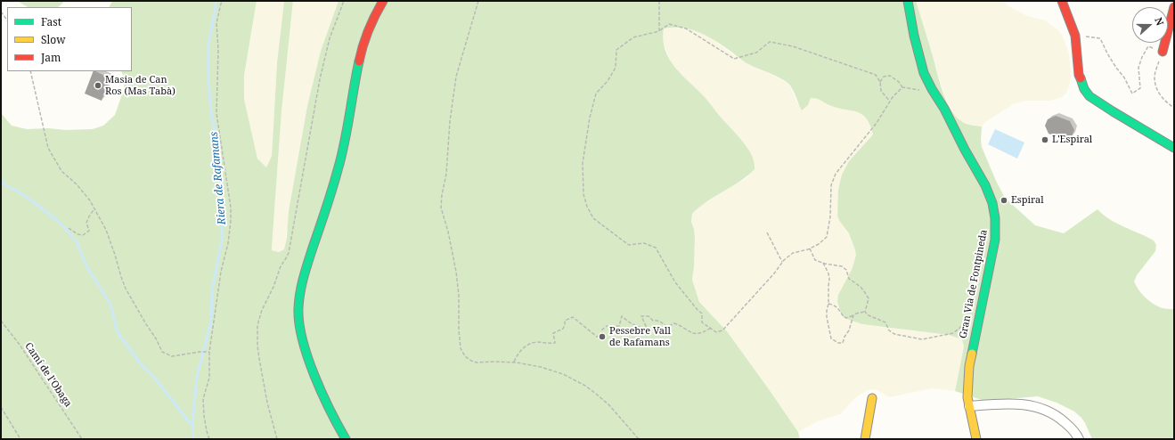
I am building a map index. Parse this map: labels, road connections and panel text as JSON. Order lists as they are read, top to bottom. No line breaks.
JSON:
{"streets":{"street":["Gran Via de Fontpineda"],"path":["Camí de l'Obaga"]},"water":["Riera de Rafamans"],"places":["Masia de Can Ros (Mas Tabà)","L'Espiral","Espiral","Pessebre Vall de Rafamans"],"legend":["Fast","Slow","Jam"],"north":"right"}
